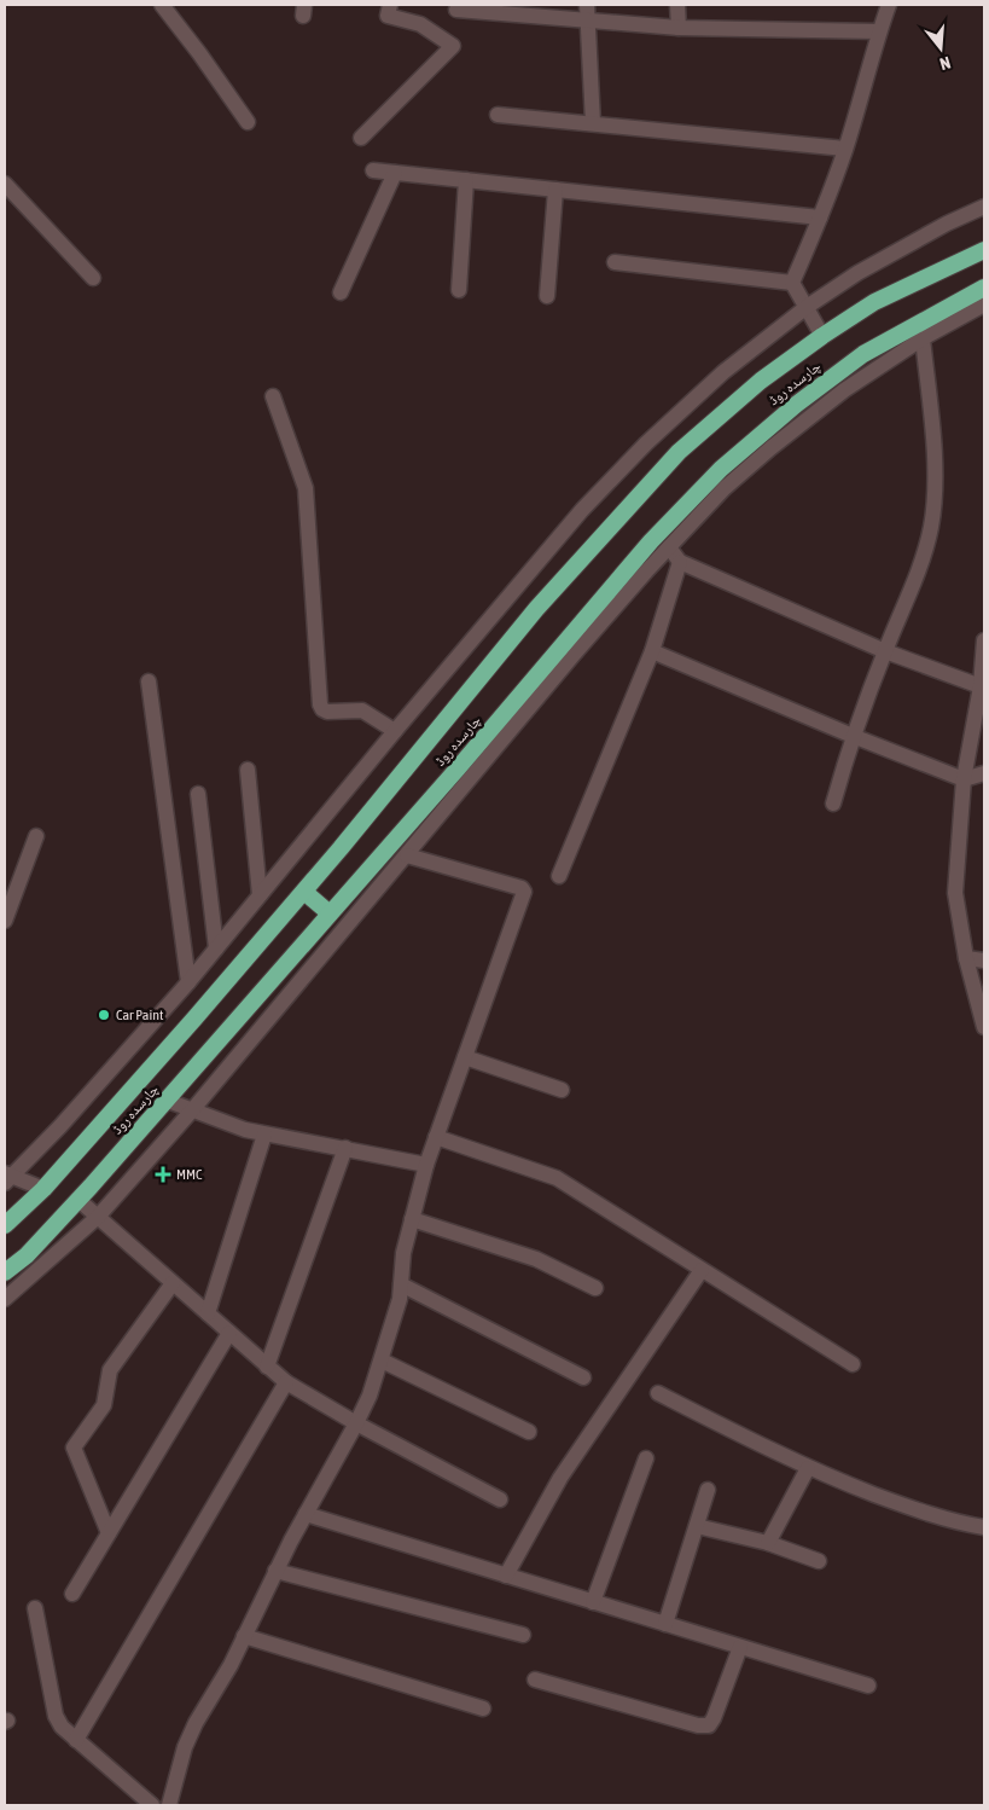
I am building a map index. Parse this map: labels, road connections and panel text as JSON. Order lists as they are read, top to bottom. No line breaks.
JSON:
{"streets":{"highway":["چارسدہ روڈ"]},"places":{"other":["Car Paint"],"health":["MMC"]},"north":"bottom"}
